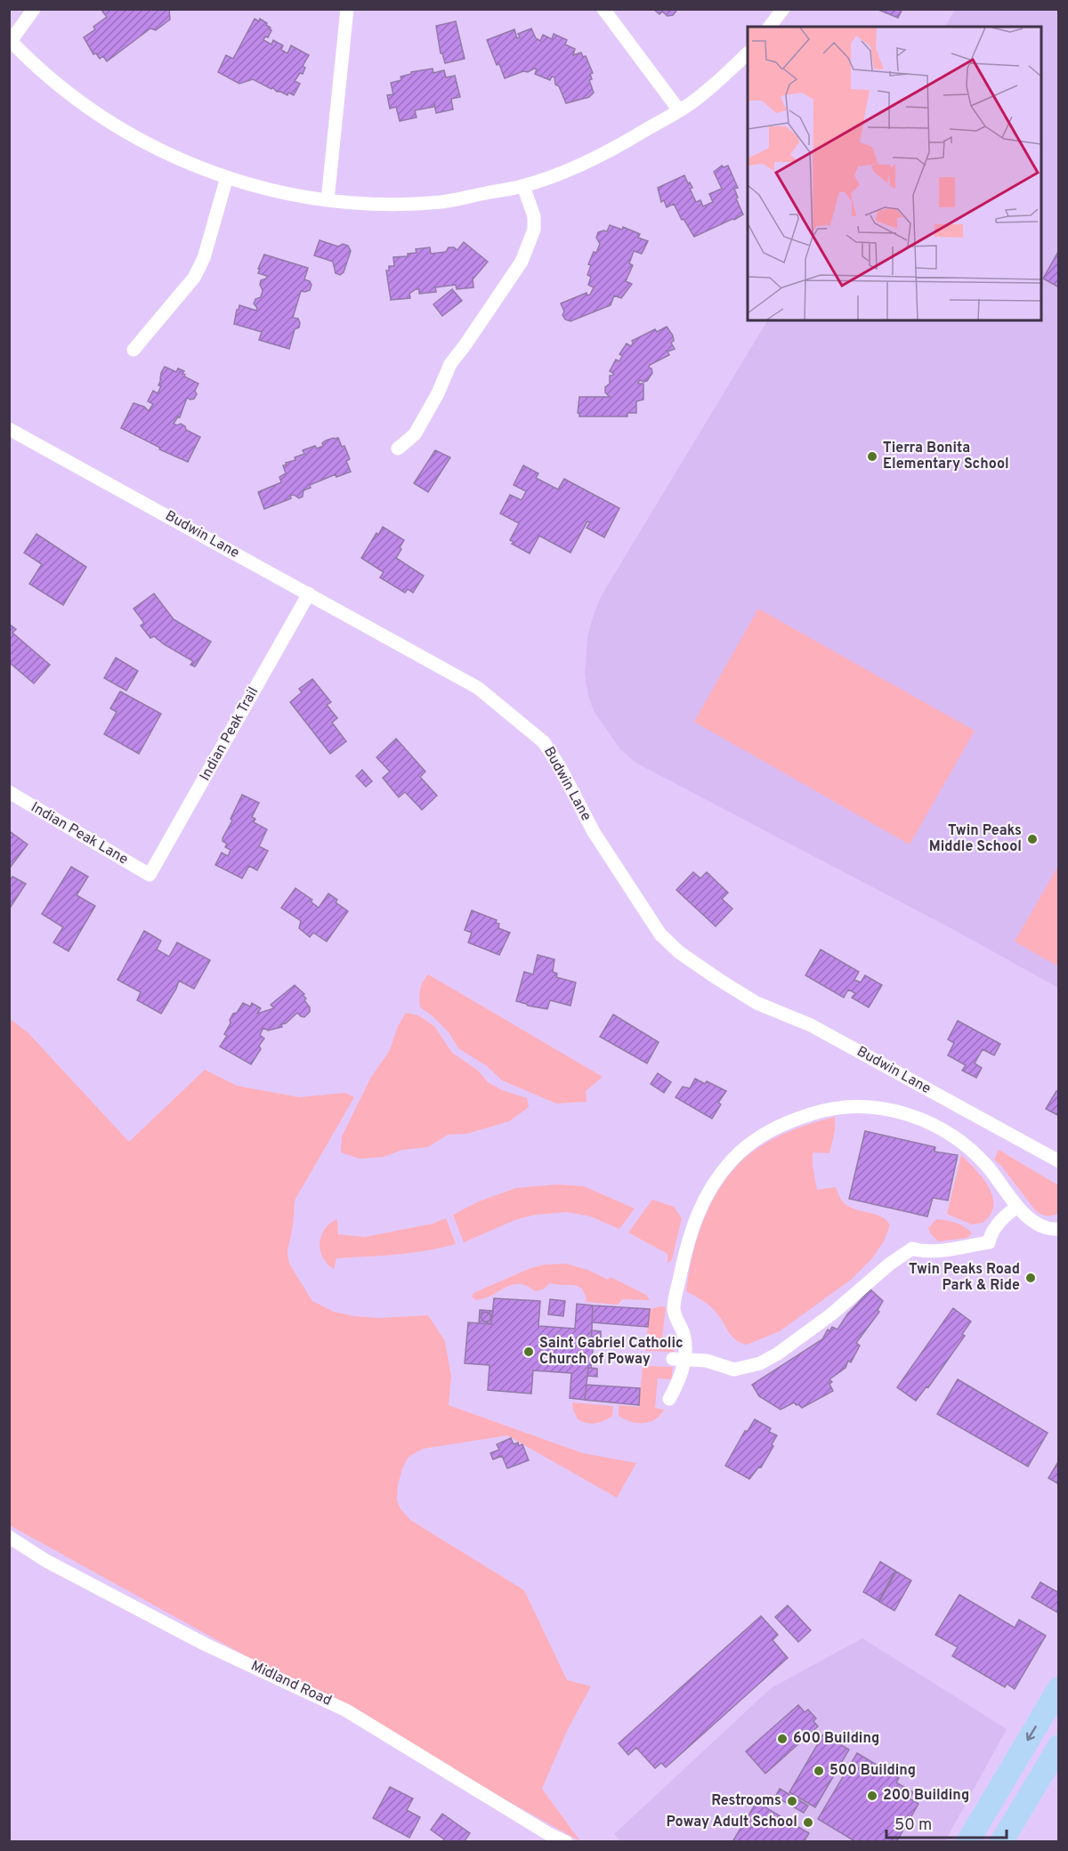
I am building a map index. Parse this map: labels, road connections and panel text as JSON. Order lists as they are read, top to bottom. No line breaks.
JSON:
{"streets":{"street":["Budwin Lane","Indian Peak Trail","Indian Peak Lane","Midland Road"]},"crossings":[["Budwin Lane","Indian Peak Trail"],["Indian Peak Trail","Indian Peak Lane"]],"places":["Tierra Bonita Elementary School","Twin Peaks Middle School","Twin Peaks Road Park & Ride","Saint Gabriel Catholic Church of Poway","600 Building","500 Building","200 Building","Restrooms","Poway Adult School"],"scale_bar":"50 m"}
